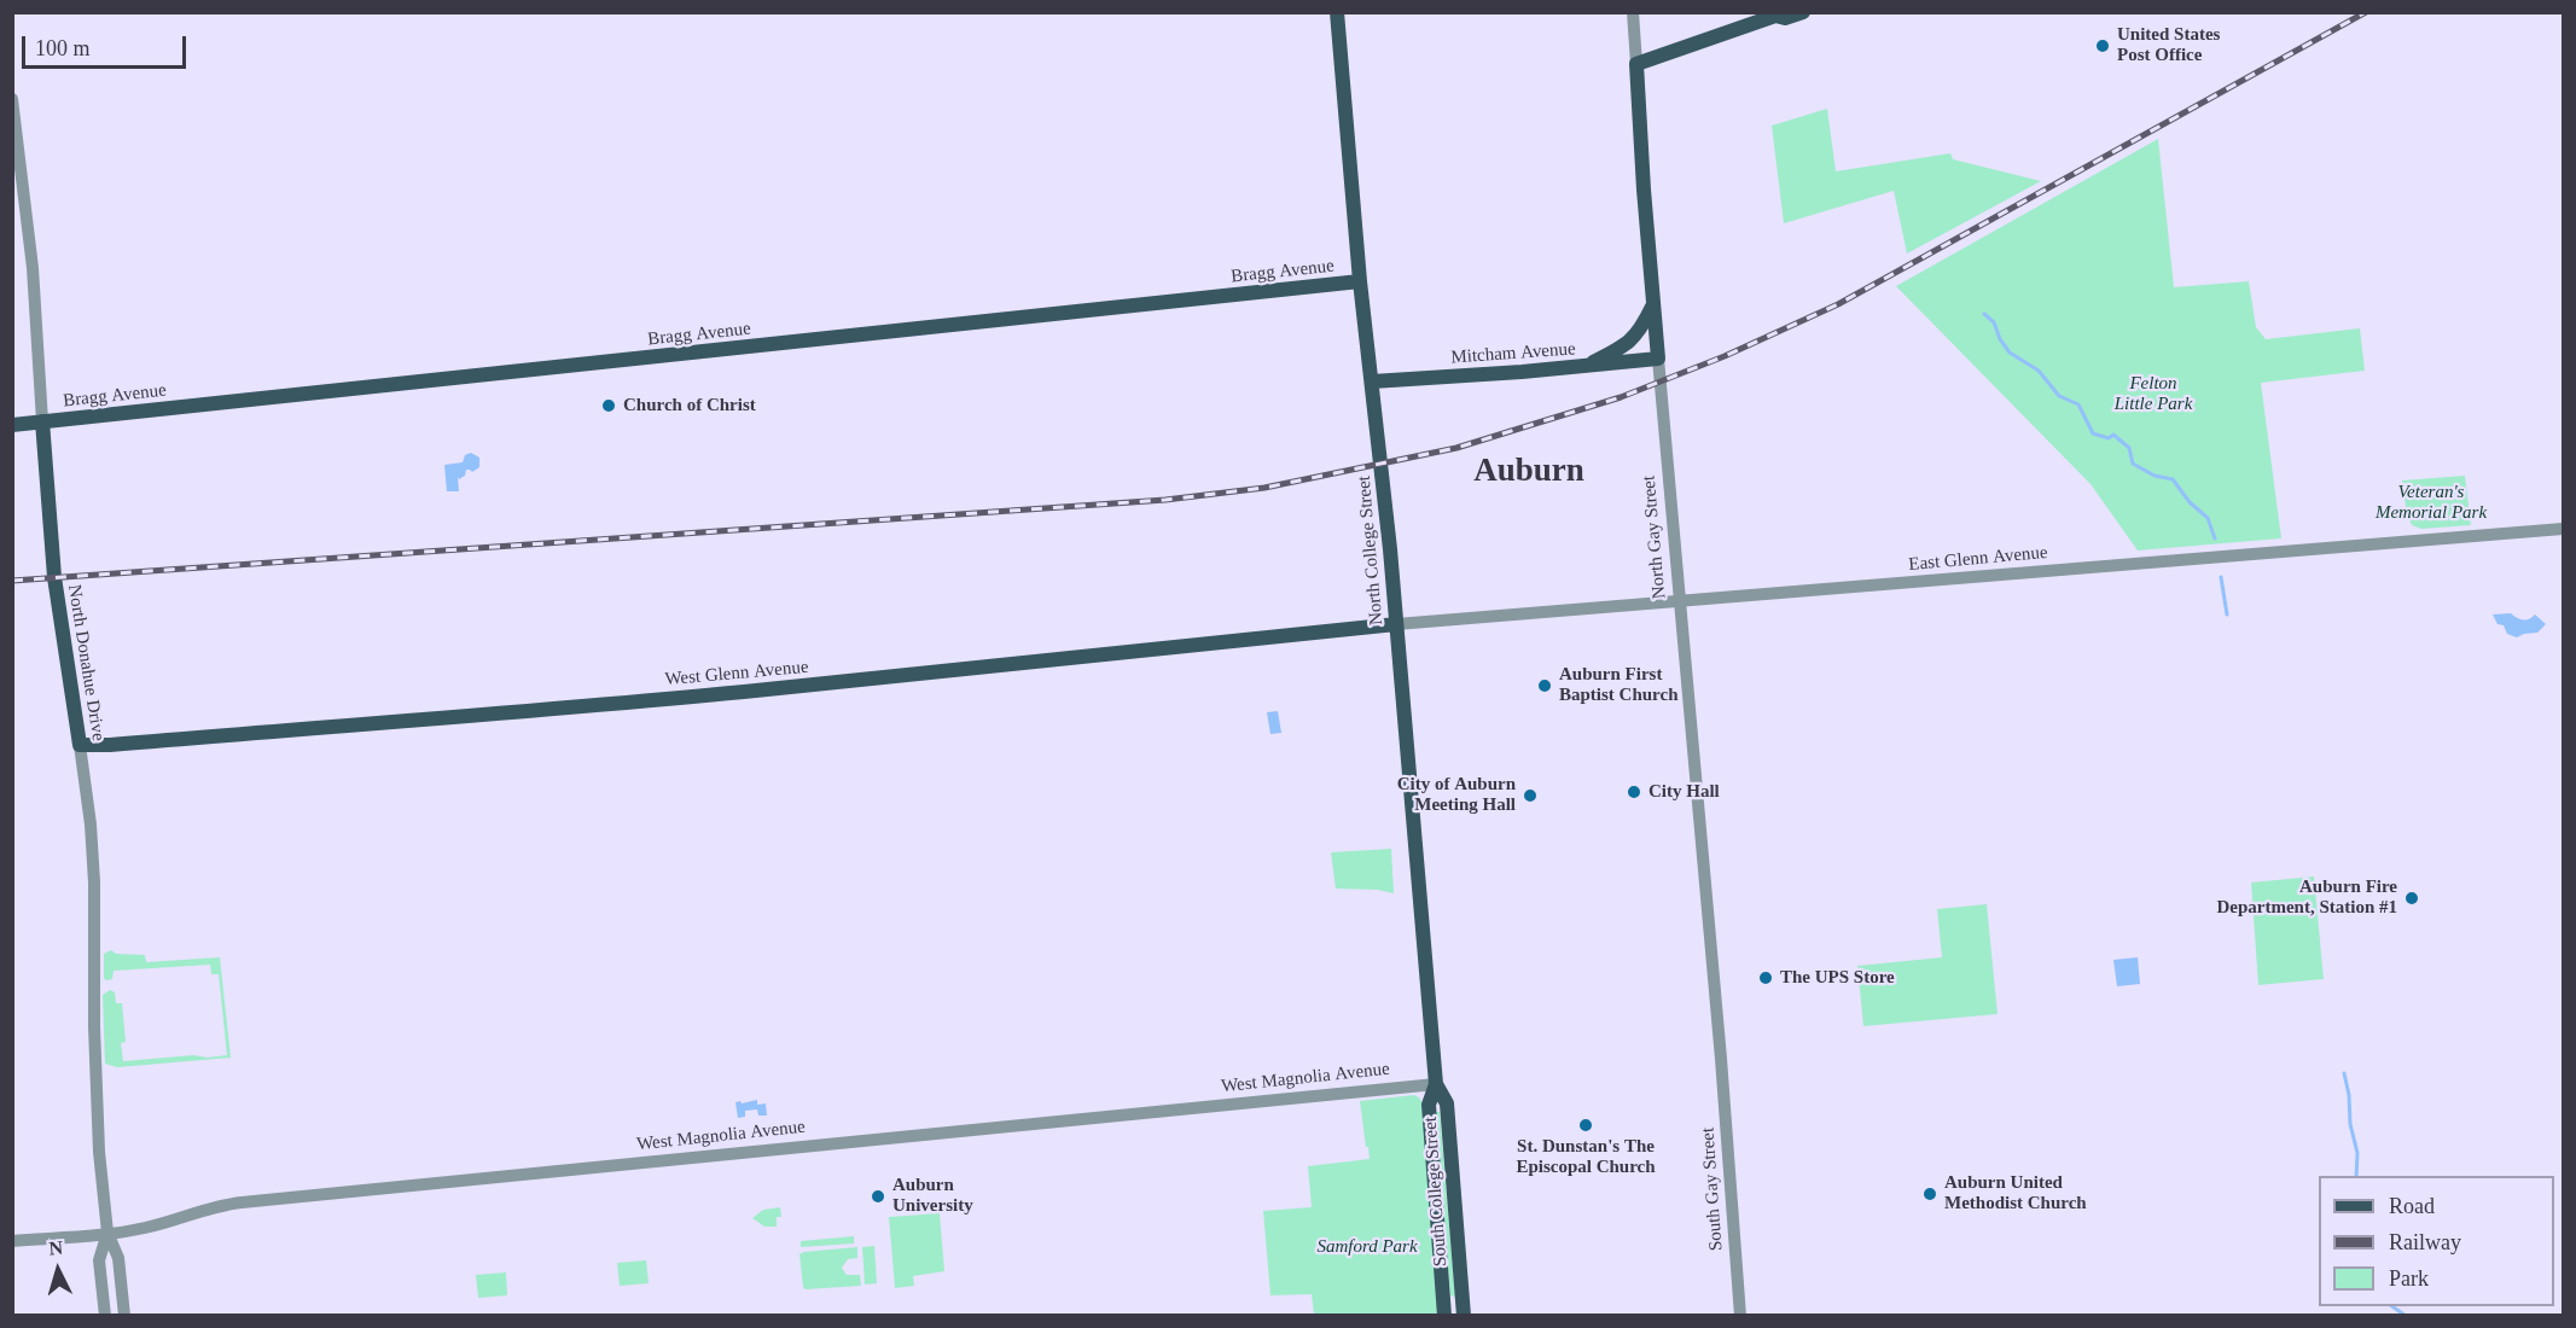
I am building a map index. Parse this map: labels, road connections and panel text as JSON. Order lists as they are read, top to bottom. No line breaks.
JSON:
{"streets":{"main road":["Bragg Avenue","Mitcham Avenue","North Gay Street","North College Street","North Donahue Drive","West Glenn Avenue","South College Street"],"street":["East Glenn Avenue","West Magnolia Avenue","South Gay Street"]},"crossings":[["Bragg Avenue","North College Street"],["Bragg Avenue","North Donahue Drive"],["Mitcham Avenue","North Gay Street"],["Mitcham Avenue","North College Street"],["North Gay Street","East Glenn Avenue"],["North Gay Street","South Gay Street"],["North College Street","East Glenn Avenue"],["North College Street","West Glenn Avenue"],["North College Street","West Magnolia Avenue"],["North College Street","South College Street"],["East Glenn Avenue","West Glenn Avenue"],["North Donahue Drive","West Glenn Avenue"],["North Donahue Drive","West Magnolia Avenue"],["West Magnolia Avenue","South College Street"]],"districts":["Auburn"],"parks":["Felton Little Park","Veteran's Memorial Park","Samford Park"],"places":["United States Post Office","Church of Christ","Auburn First Baptist Church","City Hall","City of Auburn Meeting Hall","Auburn Fire Department, Station #1","The UPS Store","St. Dunstan's The Episcopal Church","Auburn United Methodist Church","Auburn University"],"legend":["Road","Railway","Park"],"scale_bar":"100 m","north":"top"}
